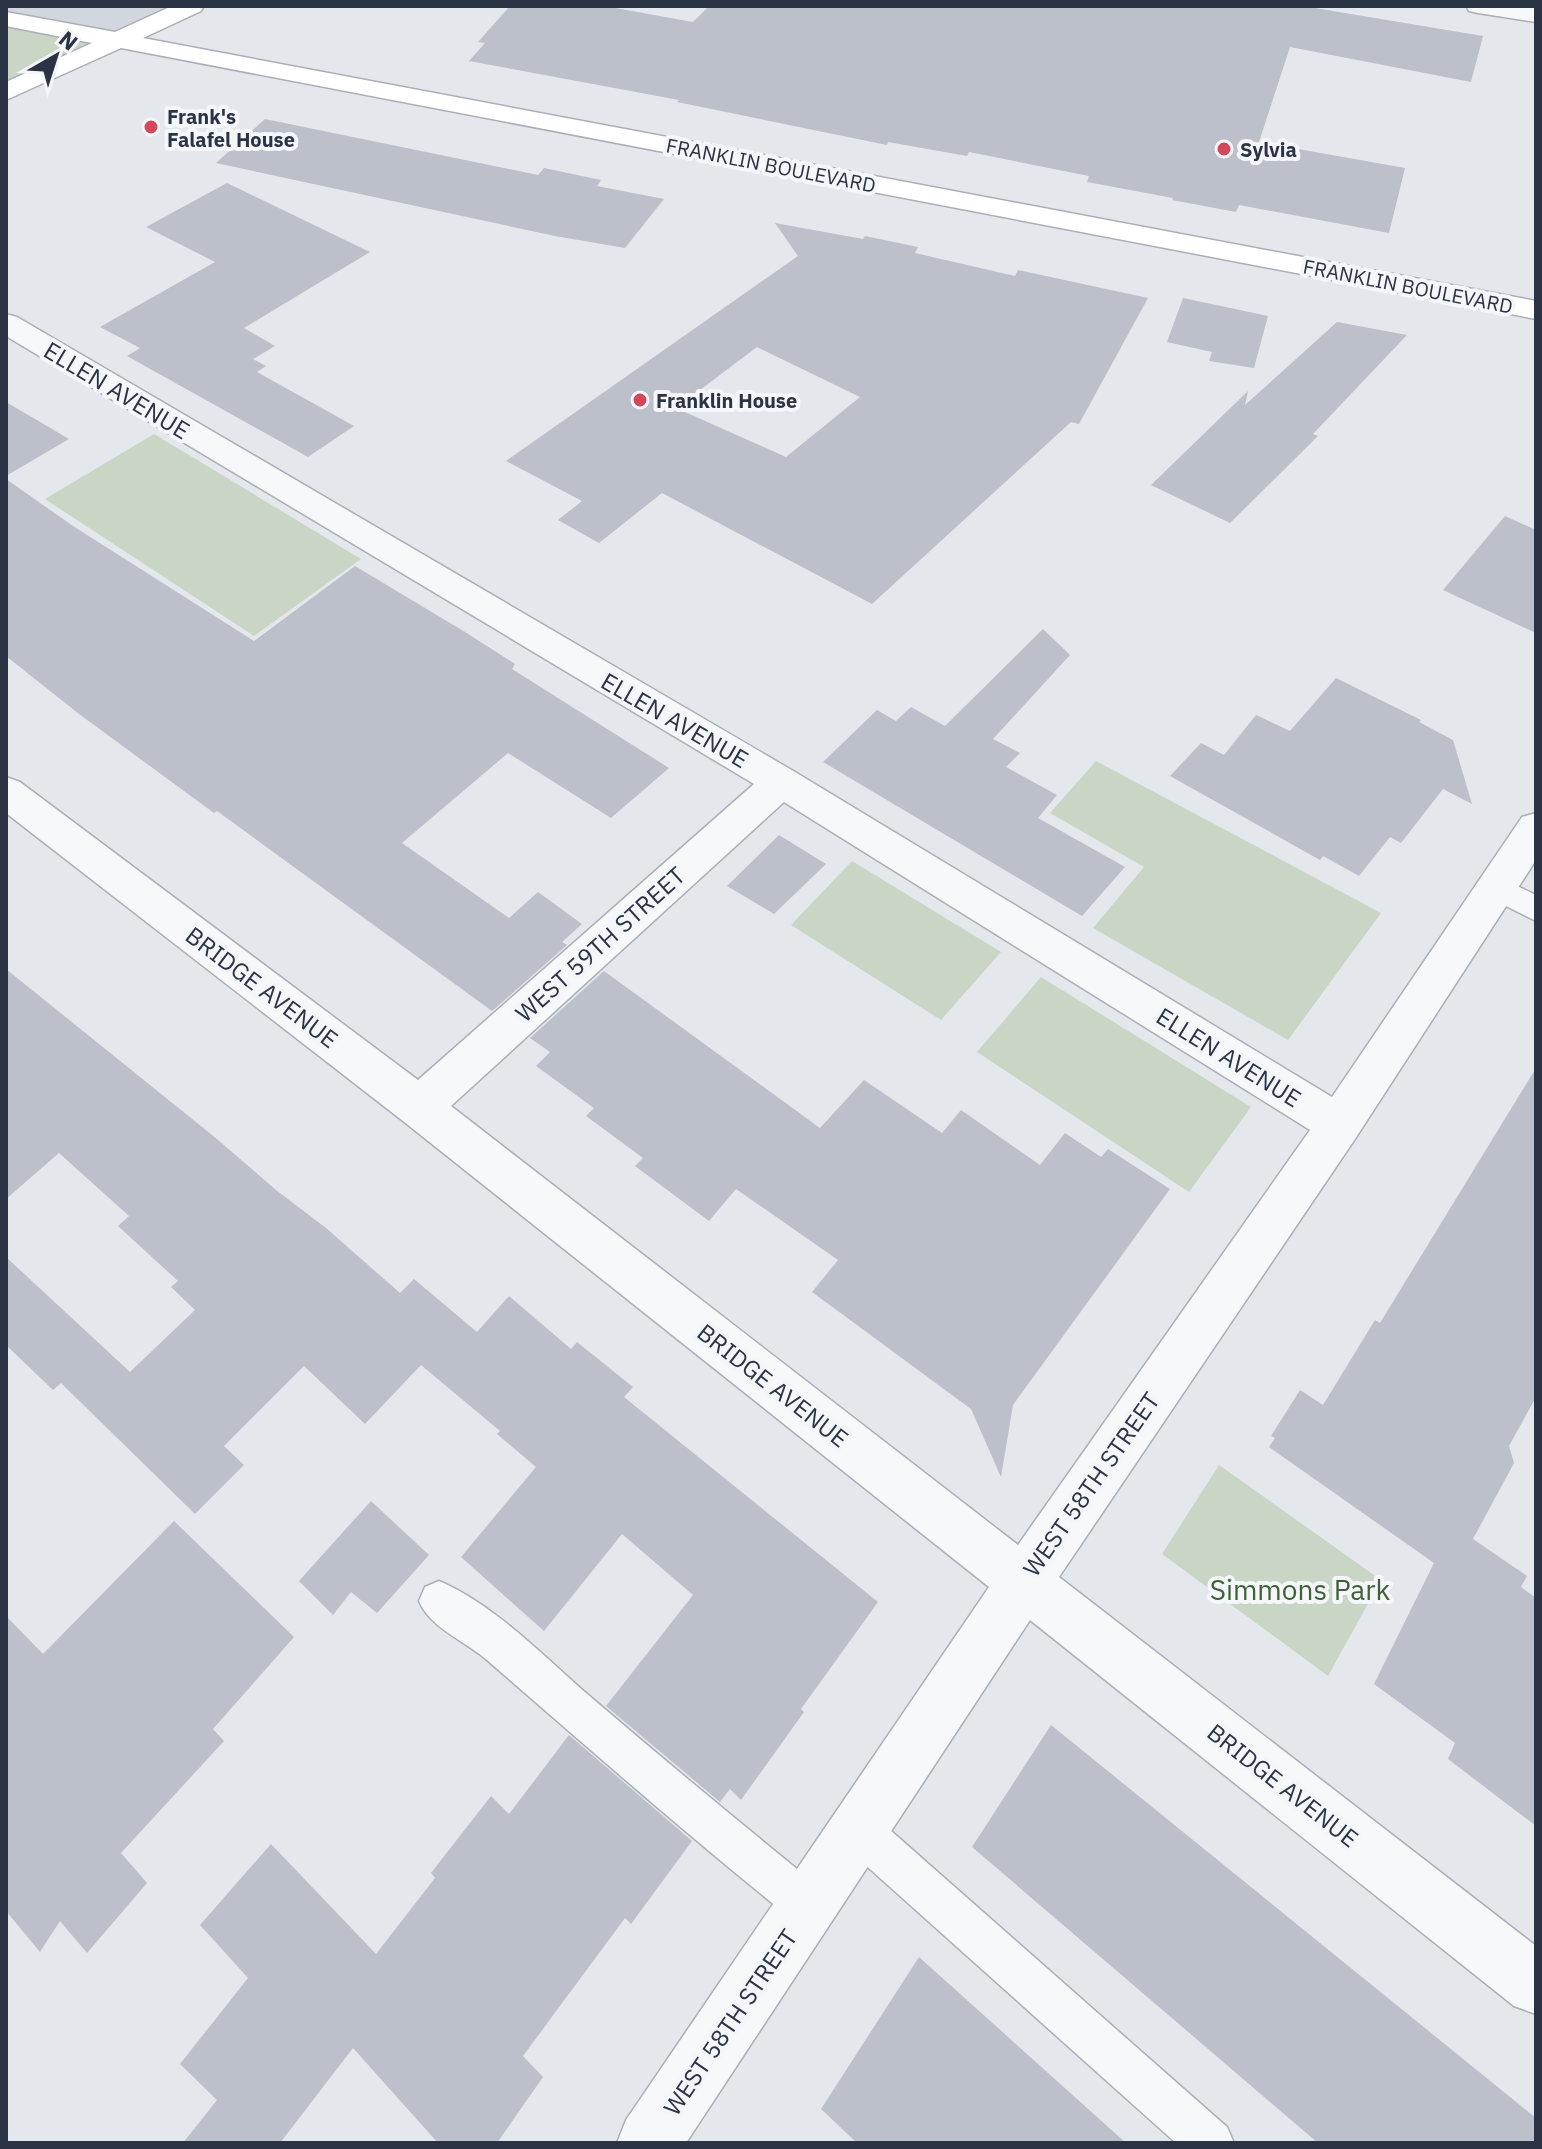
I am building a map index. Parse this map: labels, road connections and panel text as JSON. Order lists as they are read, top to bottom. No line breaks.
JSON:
{"streets":{"street":["FRANKLIN BOULEVARD","ELLEN AVENUE","WEST 59TH STREET","BRIDGE AVENUE","WEST 58TH STREET"]},"crossings":[["ELLEN AVENUE","WEST 59TH STREET"],["ELLEN AVENUE","WEST 58TH STREET"],["WEST 59TH STREET","BRIDGE AVENUE"],["BRIDGE AVENUE","WEST 58TH STREET"]],"parks":["Simmons Park"],"places":["Frank's Falafel House","Sylvia","Franklin House"],"north":"top right"}
